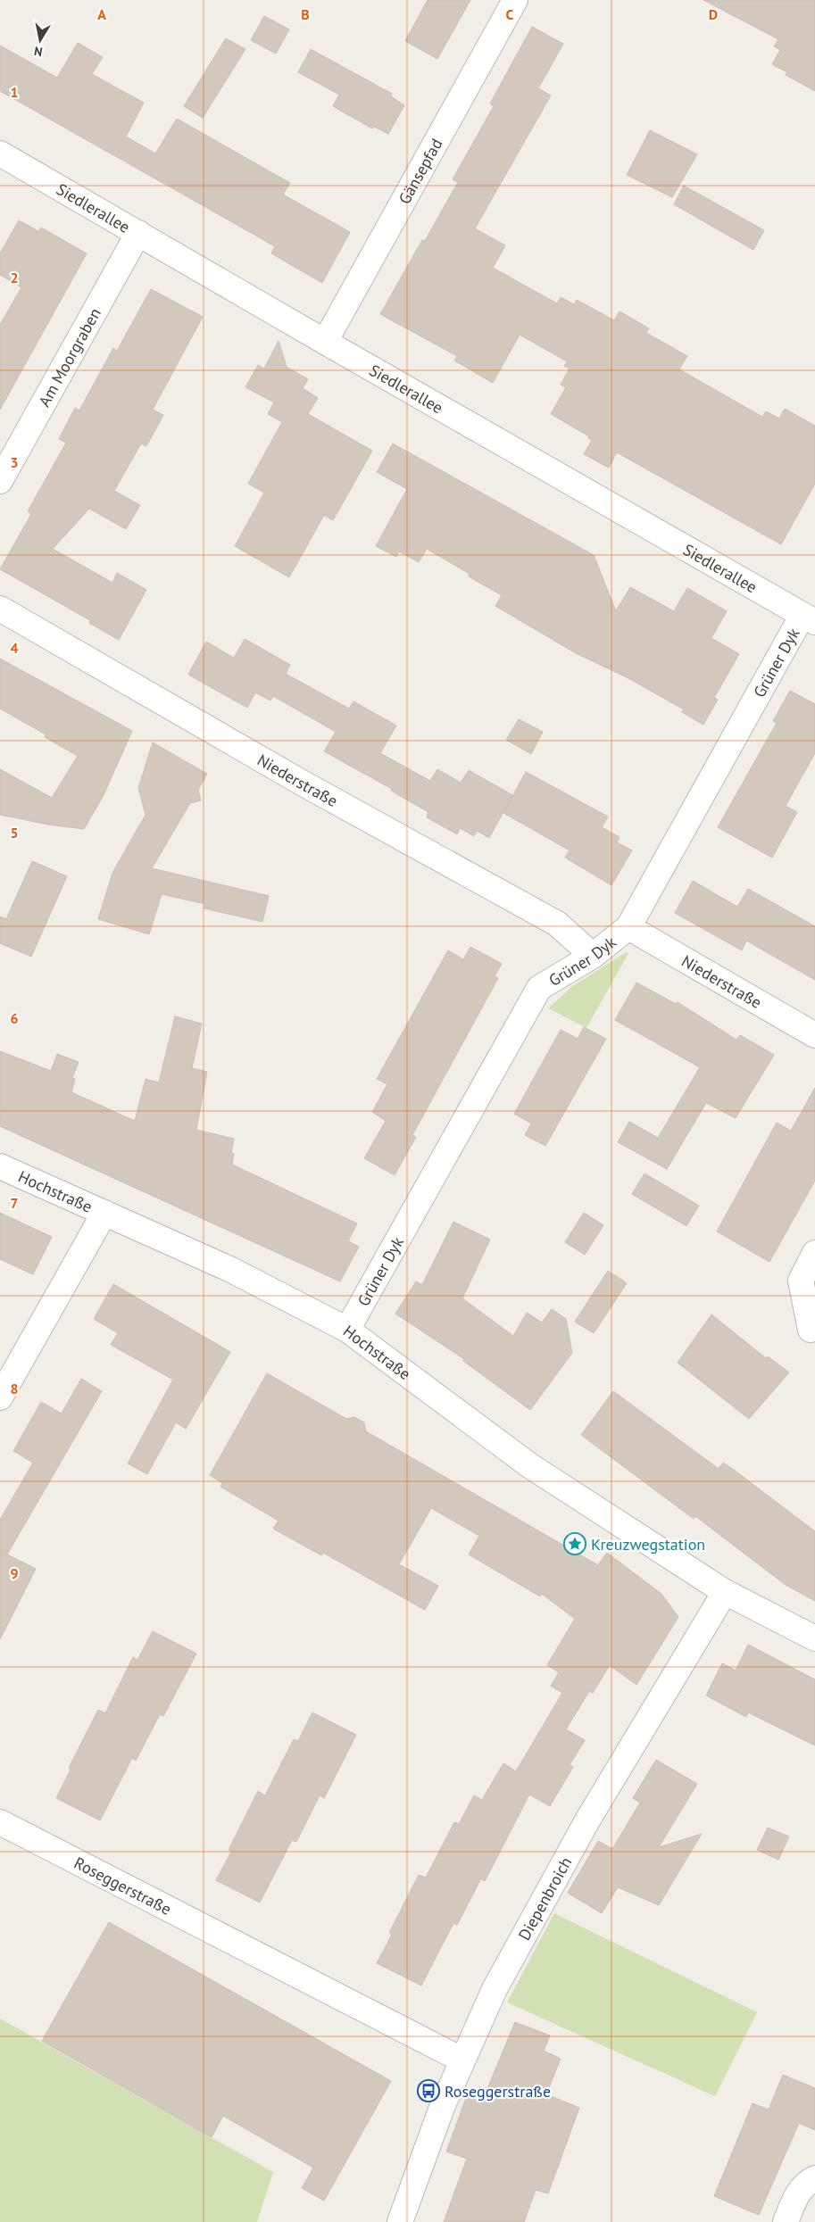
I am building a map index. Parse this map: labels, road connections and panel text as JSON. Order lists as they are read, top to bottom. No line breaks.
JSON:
{"streets":{"street":["Gänsepfad","Siedlerallee","Am Moorgraben","Grüner Dyk","Niederstraße","Hochstraße","Roseggerstraße","Diepenbroich"]},"crossings":[["Gänsepfad","Siedlerallee"],["Siedlerallee","Am Moorgraben"],["Siedlerallee","Grüner Dyk"],["Grüner Dyk","Niederstraße"],["Grüner Dyk","Hochstraße"],["Hochstraße","Diepenbroich"],["Roseggerstraße","Diepenbroich"]],"places":{"place":["Kreuzwegstation"],"bus stop":["Roseggerstraße"]},"north":"bottom","grid":{"columns":["A","B","C","D"],"rows":["1","2","3","4","5","6","7","8","9"]}}
